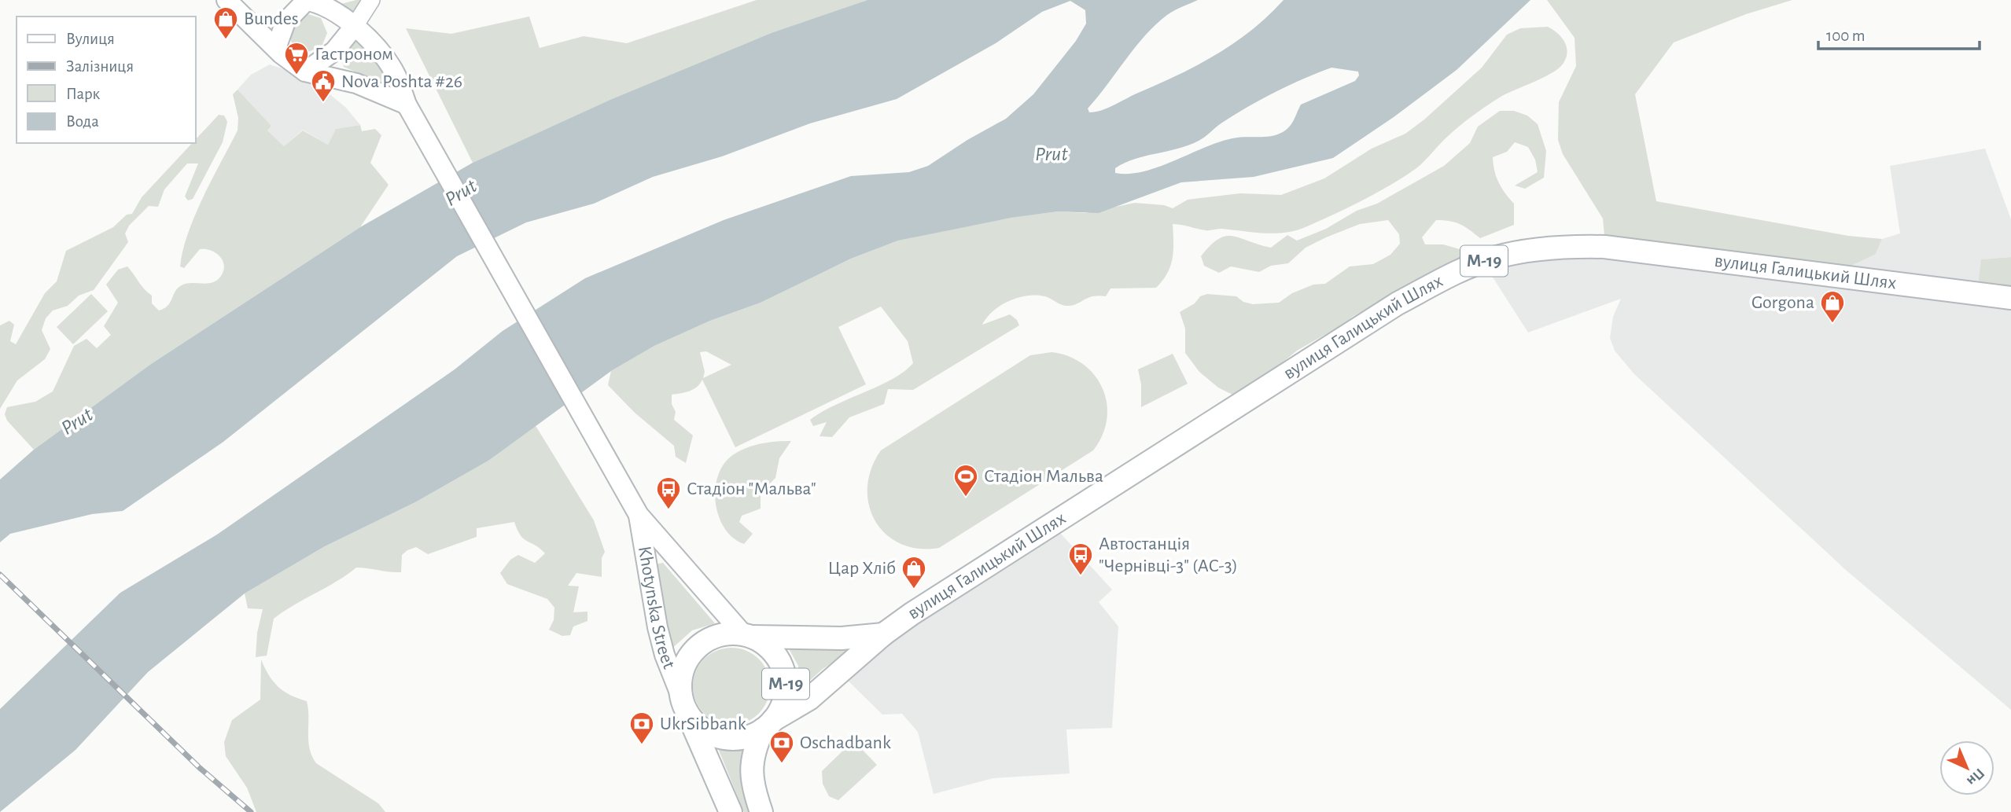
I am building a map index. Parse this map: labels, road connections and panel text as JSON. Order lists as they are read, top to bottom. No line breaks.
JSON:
{"streets":{"highway":["М-19","вулиця Галицький Шлях","Khotynska Street"]},"crossings":[["М-19","вулиця Галицький Шлях"],["М-19","Khotynska Street"],["вулиця Галицький Шлях","Khotynska Street"]],"water":["Prut"],"places":{"shop":["Bundes","Gorgona","Цар Хліб"],"supermarket":["Гастроном"],"public building":["Nova Poshta #26"],"sports":["Стадіон Мальва"],"bus stop":["Стадіон \"Мальва\"","Автостанція \"Чернівці-3\" (АС-3)"],"bank":["UkrSibbank","Oschadbank"]},"legend":["Вулиця","Залізниця","Парк","Вода"],"scale_bar":"100 m","north":"bottom right"}
